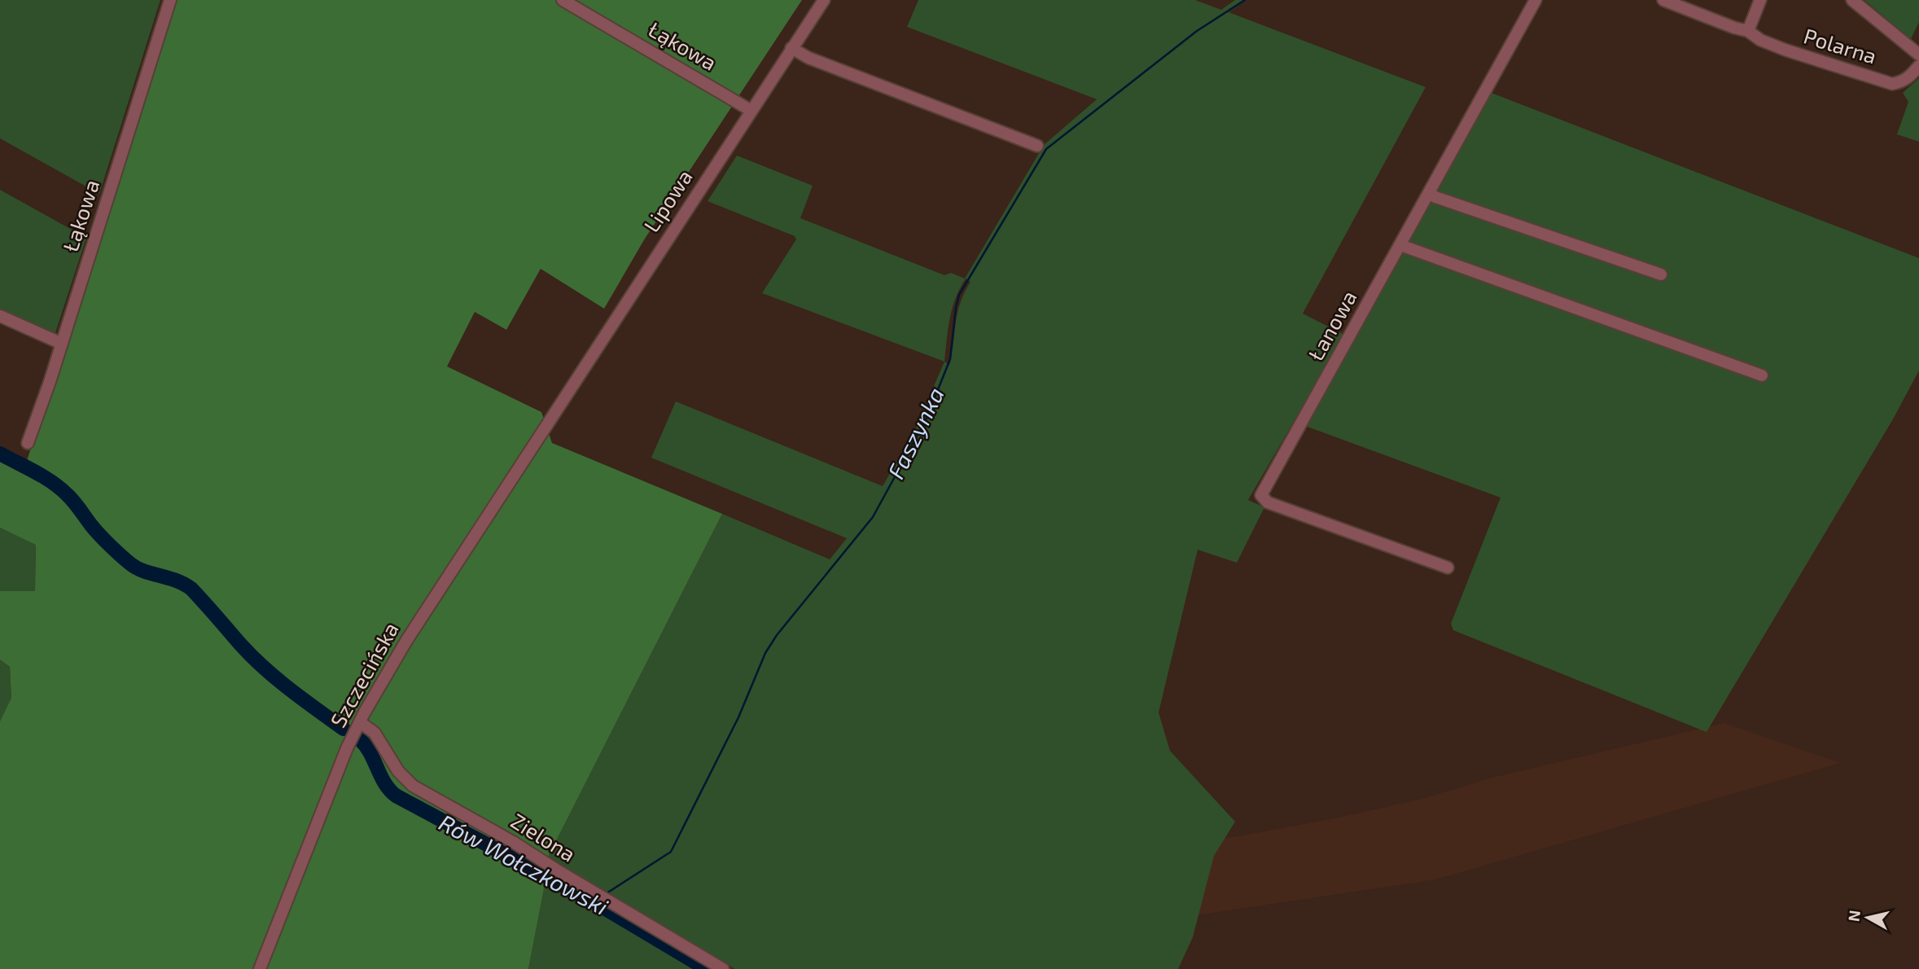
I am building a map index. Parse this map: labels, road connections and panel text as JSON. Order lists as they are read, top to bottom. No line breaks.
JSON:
{"streets":{"street":["Łąkowa","Polarna","Lipowa","Łanowa","Szczecińska","Zielona"]},"crossings":[["Łąkowa","Lipowa"],["Lipowa","Szczecińska"],["Szczecińska","Zielona"]],"water":["Faszynka","Rów Wołczkowski"],"north":"left"}
